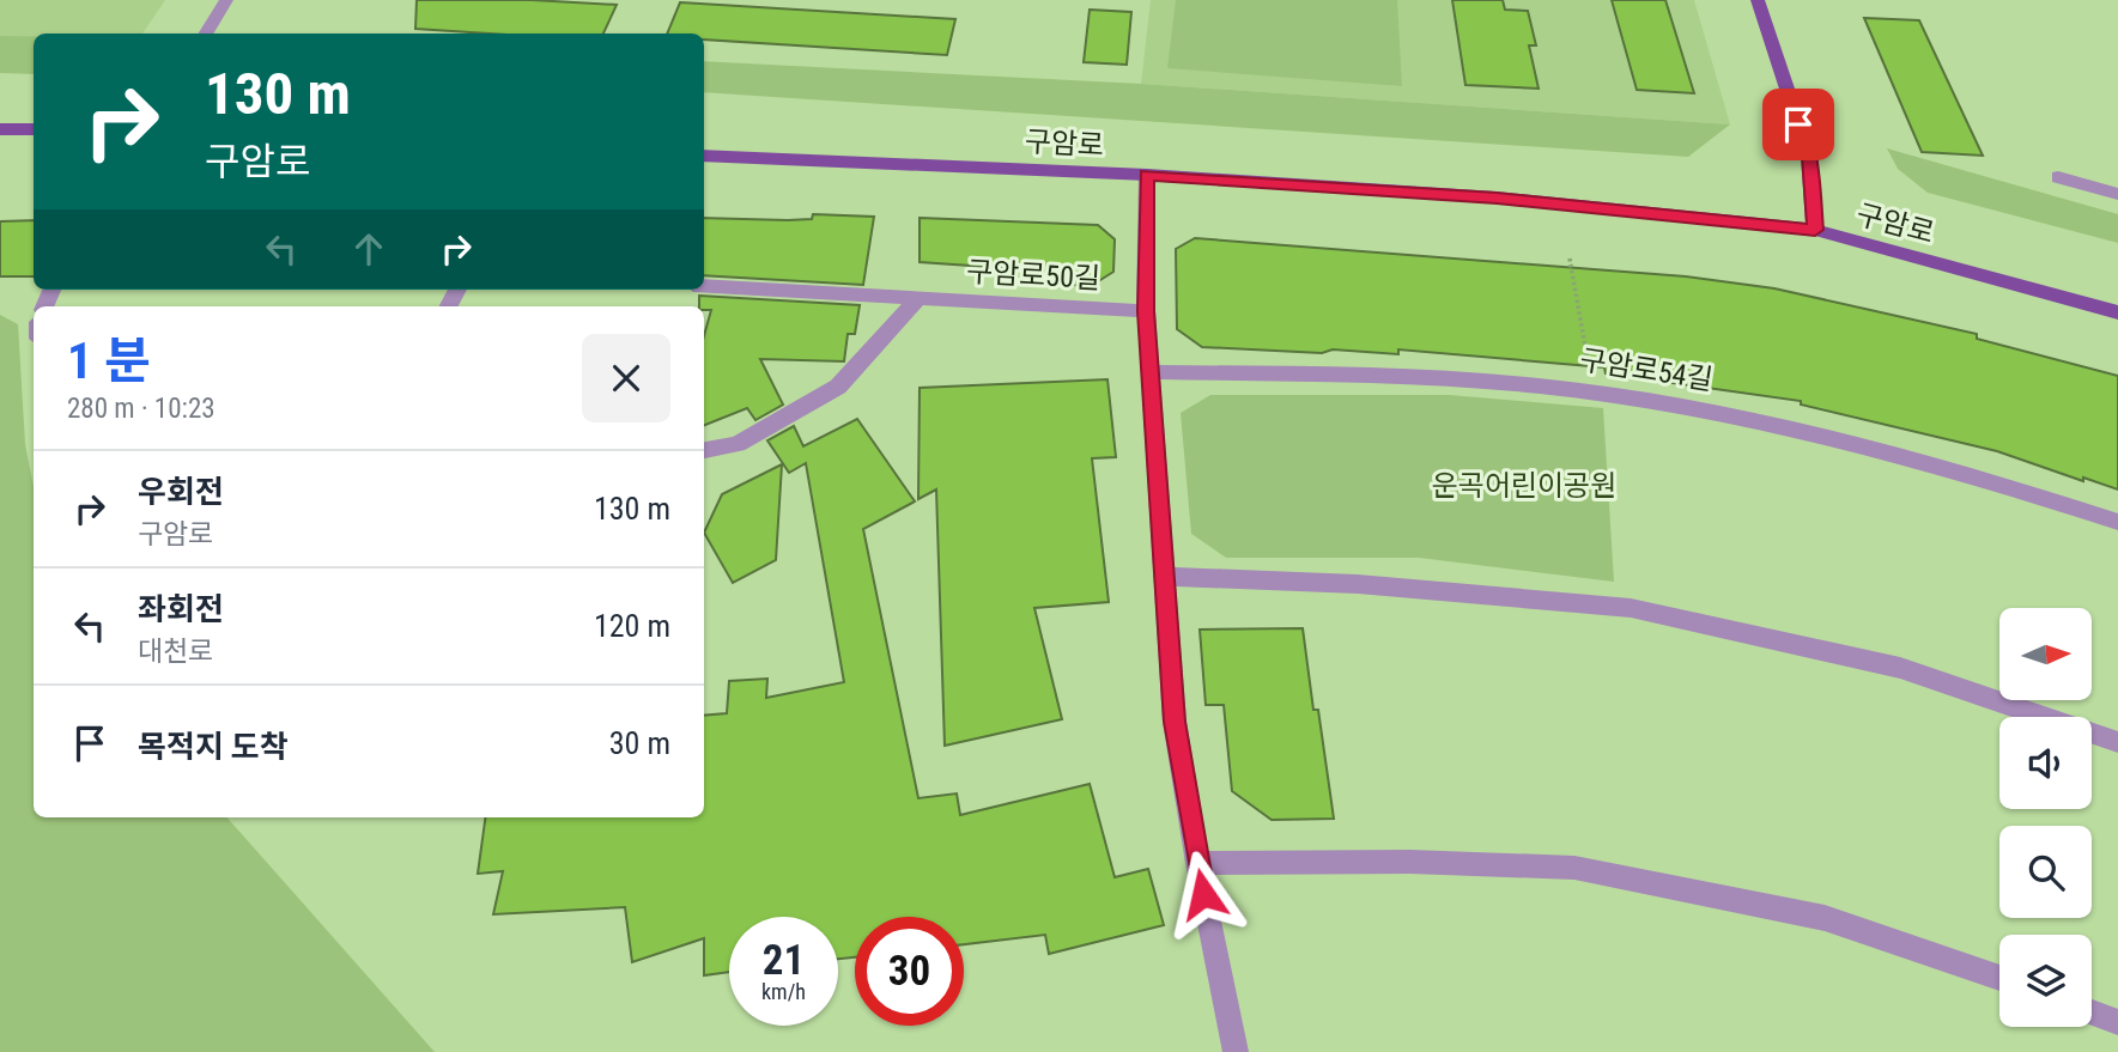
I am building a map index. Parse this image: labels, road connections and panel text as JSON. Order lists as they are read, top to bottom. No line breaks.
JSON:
{"streets":{"main road":["구암로"],"street":["구암로50길","구암로54길"]},"parks":["운곡어린이공원"],"north":"right","page":{"turn":["130 m","구암로"],"heading":["1 분","280 m · 10:23"],"list":[{"name":"우회전","note":"구암로","value":"130 m"},{"name":"좌회전","note":"대천로","value":"120 m"},{"name":"목적지 도착","value":"30 m"}],"speed":"21 km/h","limit":"30"}}
